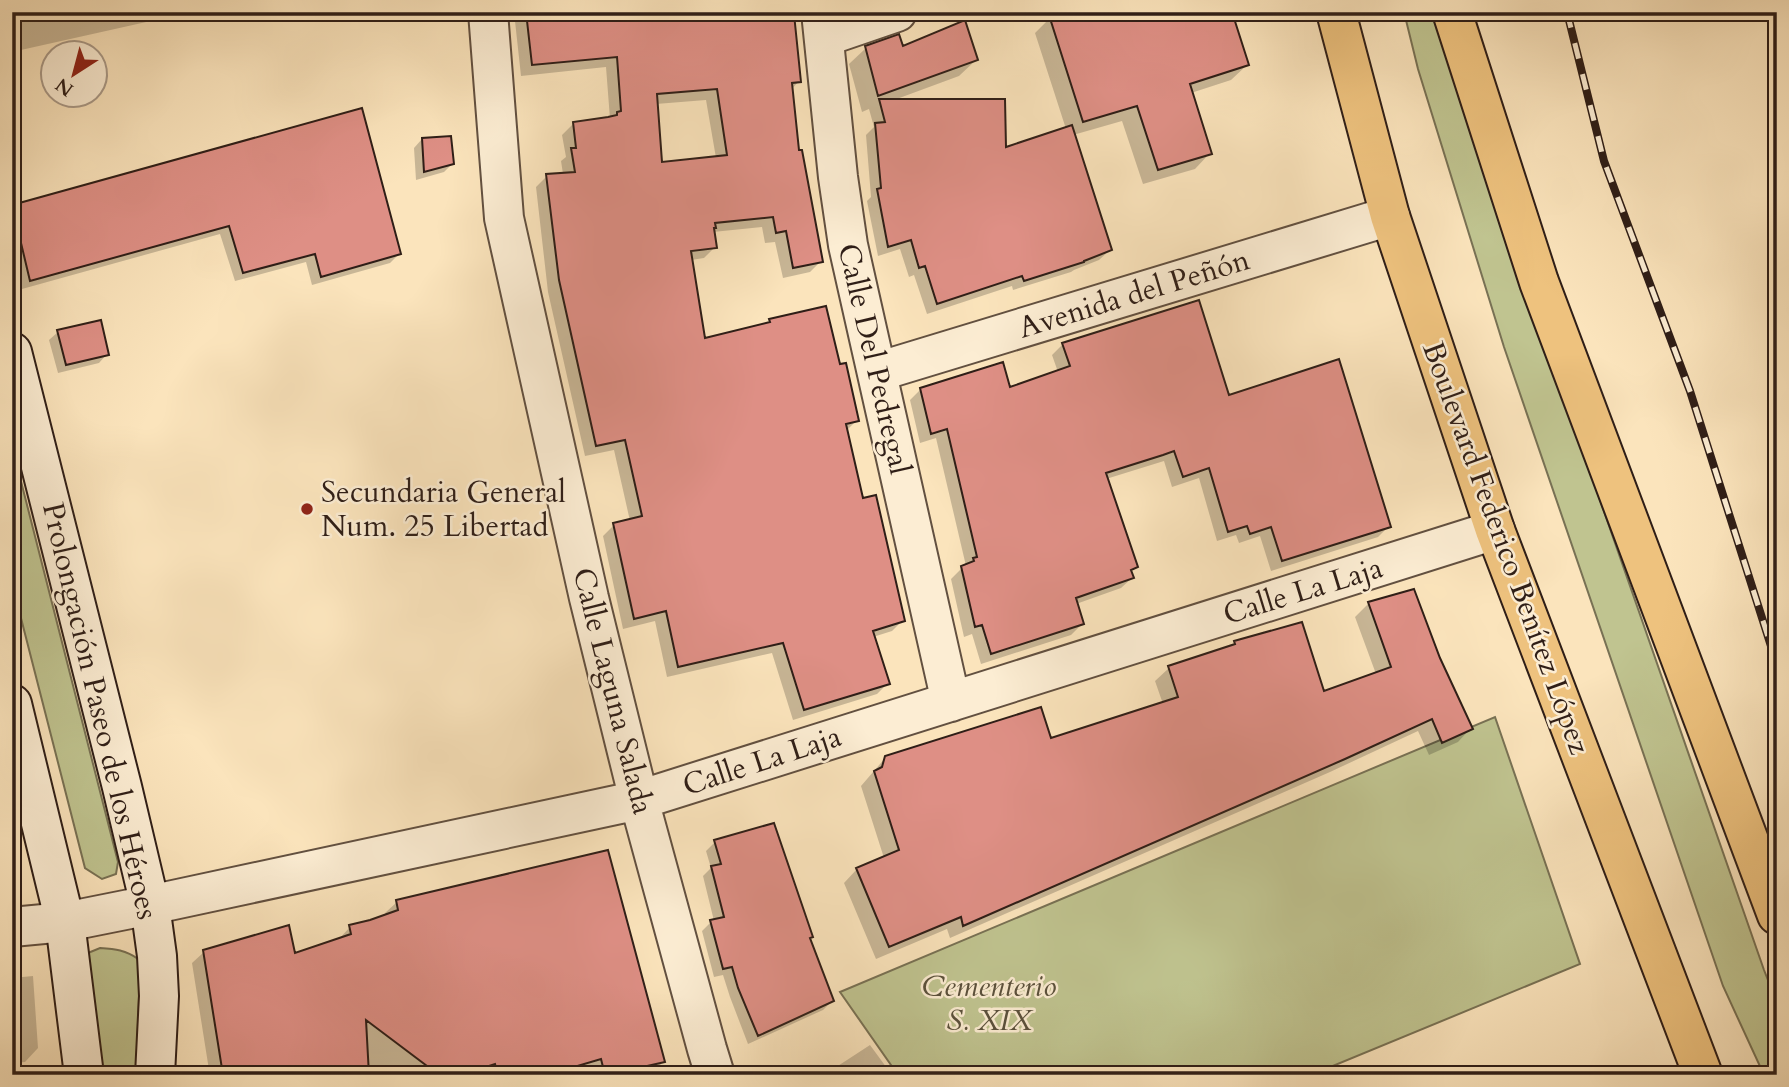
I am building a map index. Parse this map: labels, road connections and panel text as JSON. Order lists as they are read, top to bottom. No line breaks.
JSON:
{"streets":{"main road":["Boulevard Federico Benítez López"],"street":["Avenida del Peñón","Calle Del Pedregal","Calle La Laja","Calle Laguna Salada","Prolongación Paseo de los Héroes"]},"crossings":[["Avenida del Peñón","Calle Del Pedregal"],["Avenida del Peñón","Boulevard Federico Benítez López"],["Calle Del Pedregal","Calle La Laja"],["Boulevard Federico Benítez López","Calle La Laja"],["Calle La Laja","Calle Laguna Salada"],["Calle La Laja","Prolongación Paseo de los Héroes"]],"parks":["Cementerio S. XIX"],"places":["Secundaria General Num. 25 Libertad"],"north":"bottom left"}
